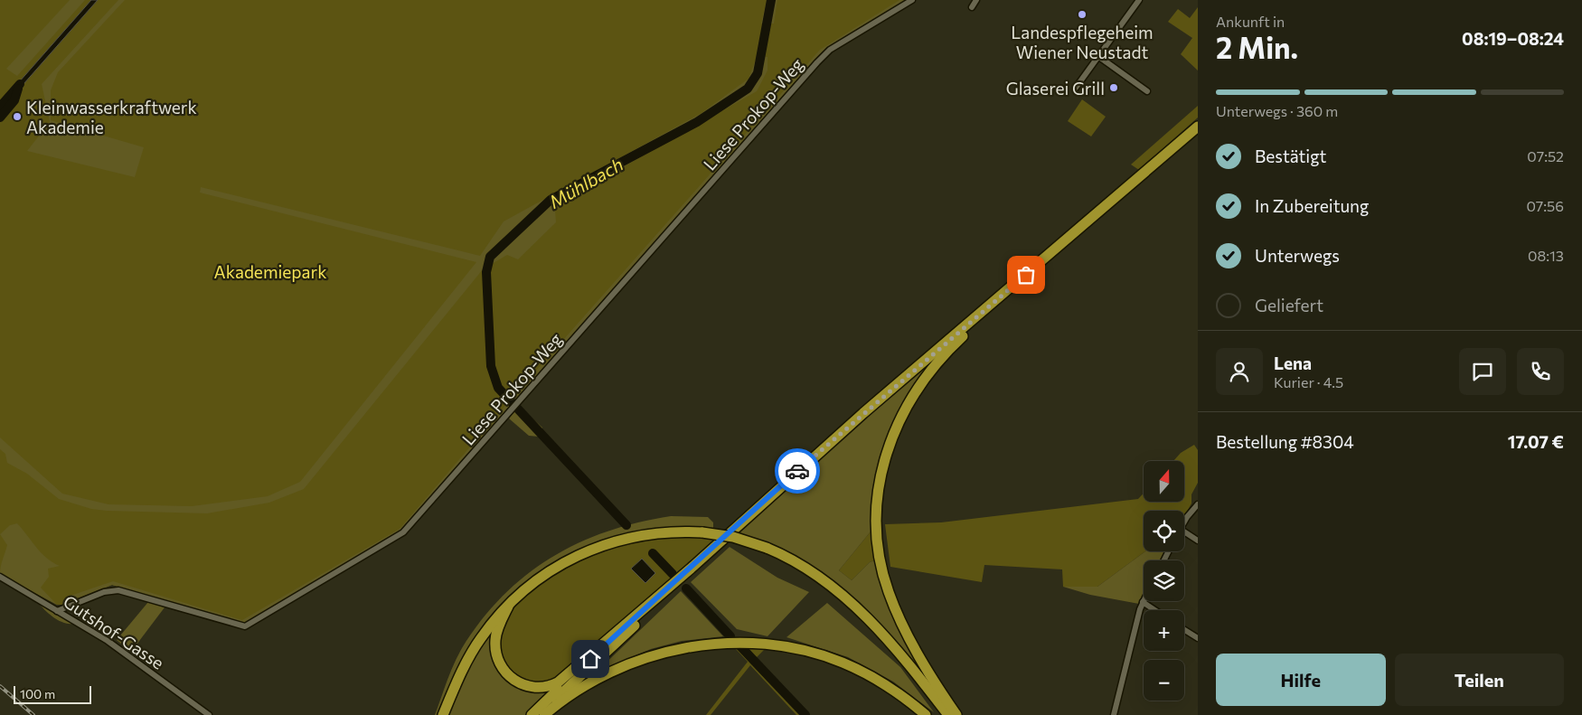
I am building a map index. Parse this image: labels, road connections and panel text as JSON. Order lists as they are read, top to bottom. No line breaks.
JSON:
{"streets":{"street":["Liese Prokop-Weg","Gutshof-Gasse"]},"crossings":[["Liese Prokop-Weg","Gutshof-Gasse"]],"water":["Mühlbach"],"parks":["Akademiepark"],"places":["Landespflegeheim Wiener Neustadt","Glaserei Grill","Kleinwasserkraftwerk Akademie"],"scale_bar":"100 m","north":"top","page":{"heading":["2 Min.","Ankunft in","08:19–08:24"],"panel":["Lena","Kurier · 4.5","Bestellung #8304","17.07 €"],"bar":"Unterwegs · 360 m","list":[["Bestätigt","07:52"],["In Zubereitung","07:56"],["Unterwegs","08:13"],"Geliefert"],"map_buttons":["+","−"],"buttons":["Hilfe","Teilen"],"scale":"100 m"}}
